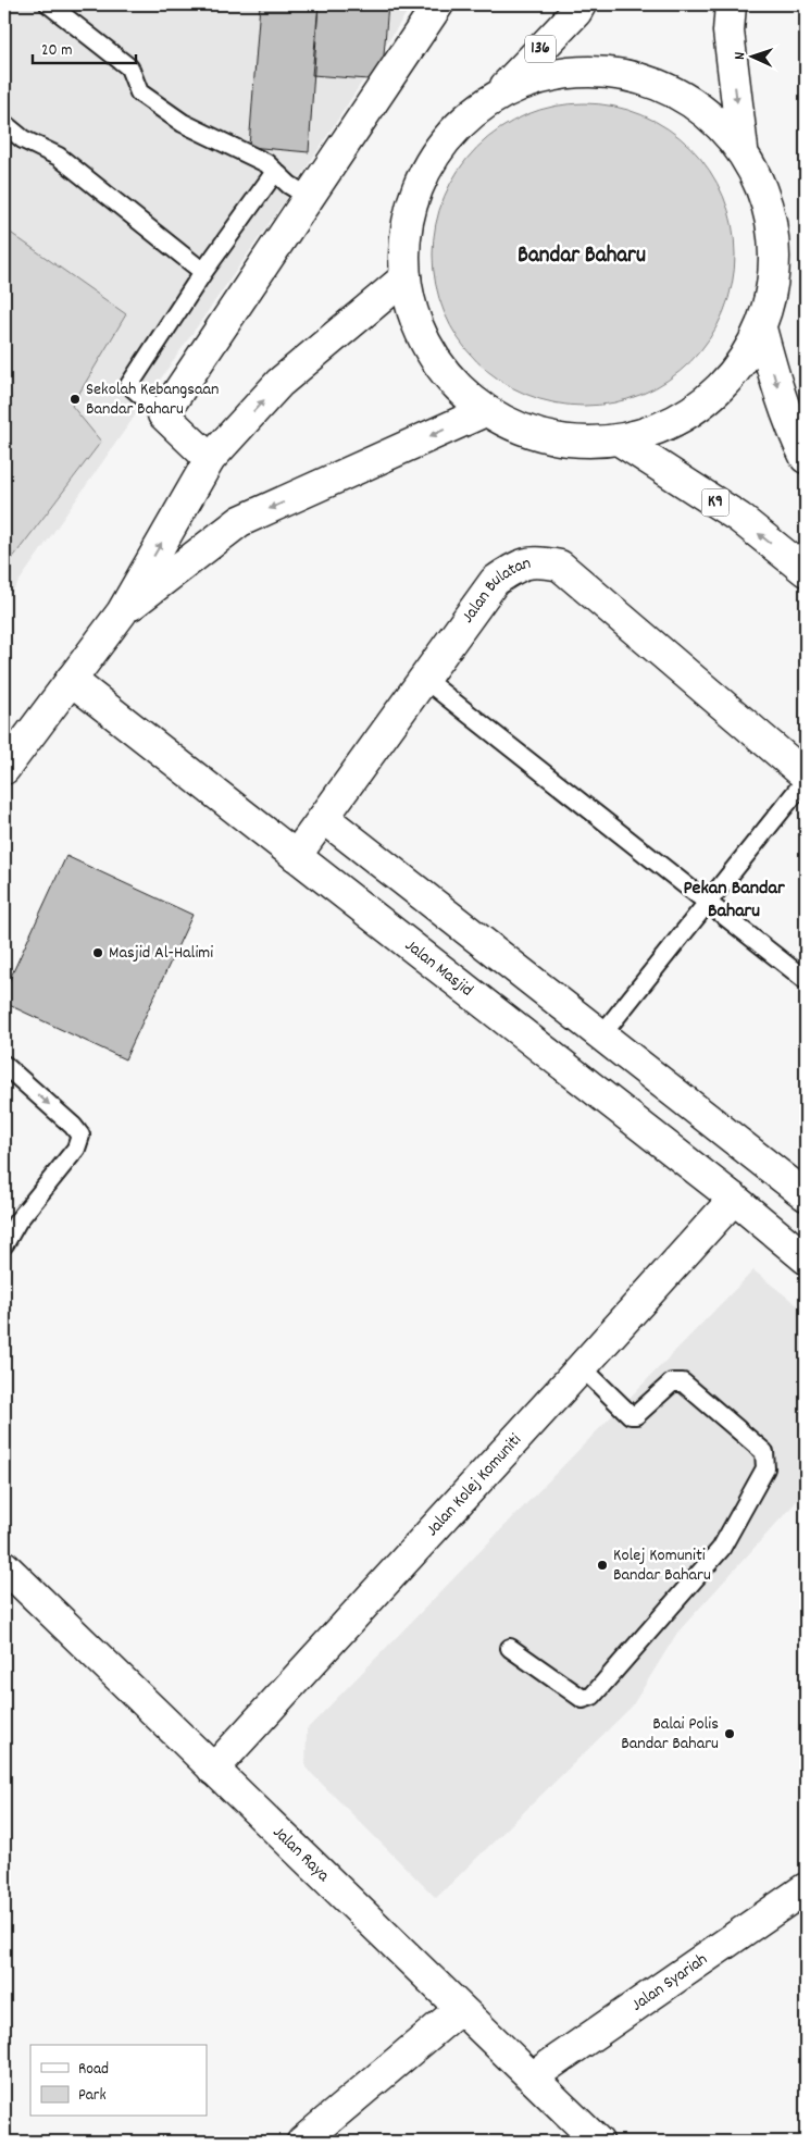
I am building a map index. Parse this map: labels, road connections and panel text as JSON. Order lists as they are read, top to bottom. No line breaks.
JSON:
{"streets":{"street":["136","K9","Jalan Bulatan","Jalan Masjid","Jalan Kolej Komuniti","Jalan Raya","Jalan Syariah"]},"crossings":[["Jalan Bulatan","Jalan Masjid"],["Jalan Masjid","Jalan Kolej Komuniti"],["Jalan Kolej Komuniti","Jalan Raya"],["Jalan Raya","Jalan Syariah"]],"districts":["Bandar Baharu","Pekan Bandar Baharu"],"places":["Sekolah Kebangsaan Bandar Baharu","Masjid Al-Halimi","Kolej Komuniti Bandar Baharu","Balai Polis Bandar Baharu"],"legend":["Road","Park"],"scale_bar":"20 m","north":"left"}
